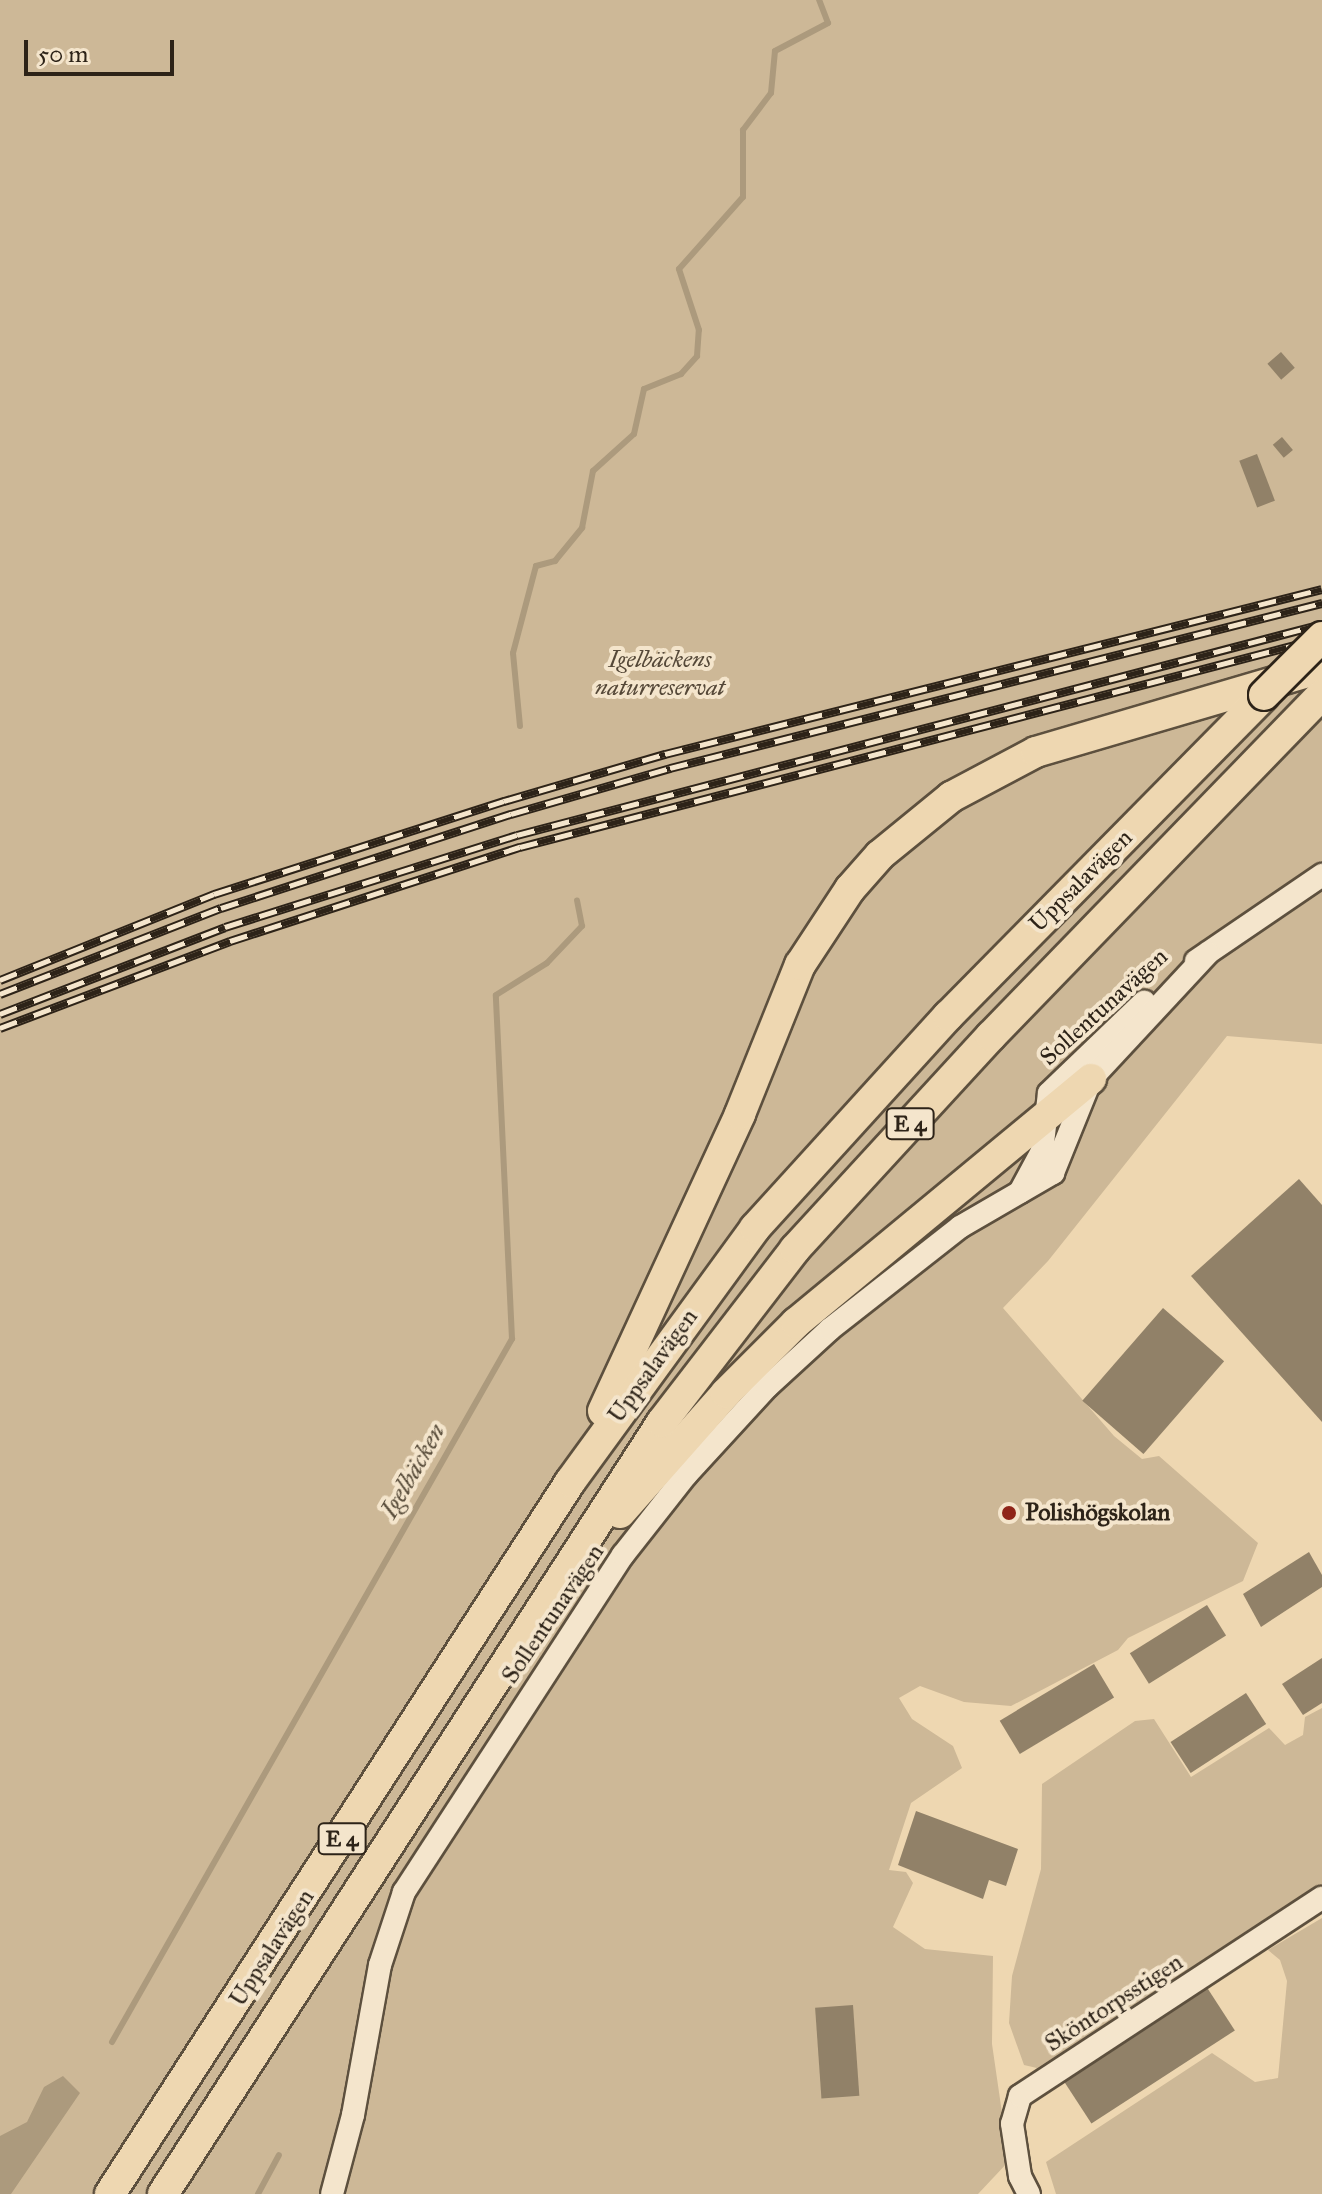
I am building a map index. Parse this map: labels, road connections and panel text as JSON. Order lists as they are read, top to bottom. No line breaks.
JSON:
{"streets":{"highway":["Uppsalavägen","E 4"],"street":["Sollentunavägen","Sköntorpsstigen"]},"water":["Igelbäcken"],"parks":["Igelbäckens naturreservat"],"places":["Polishögskolan"],"scale_bar":"50 m"}
